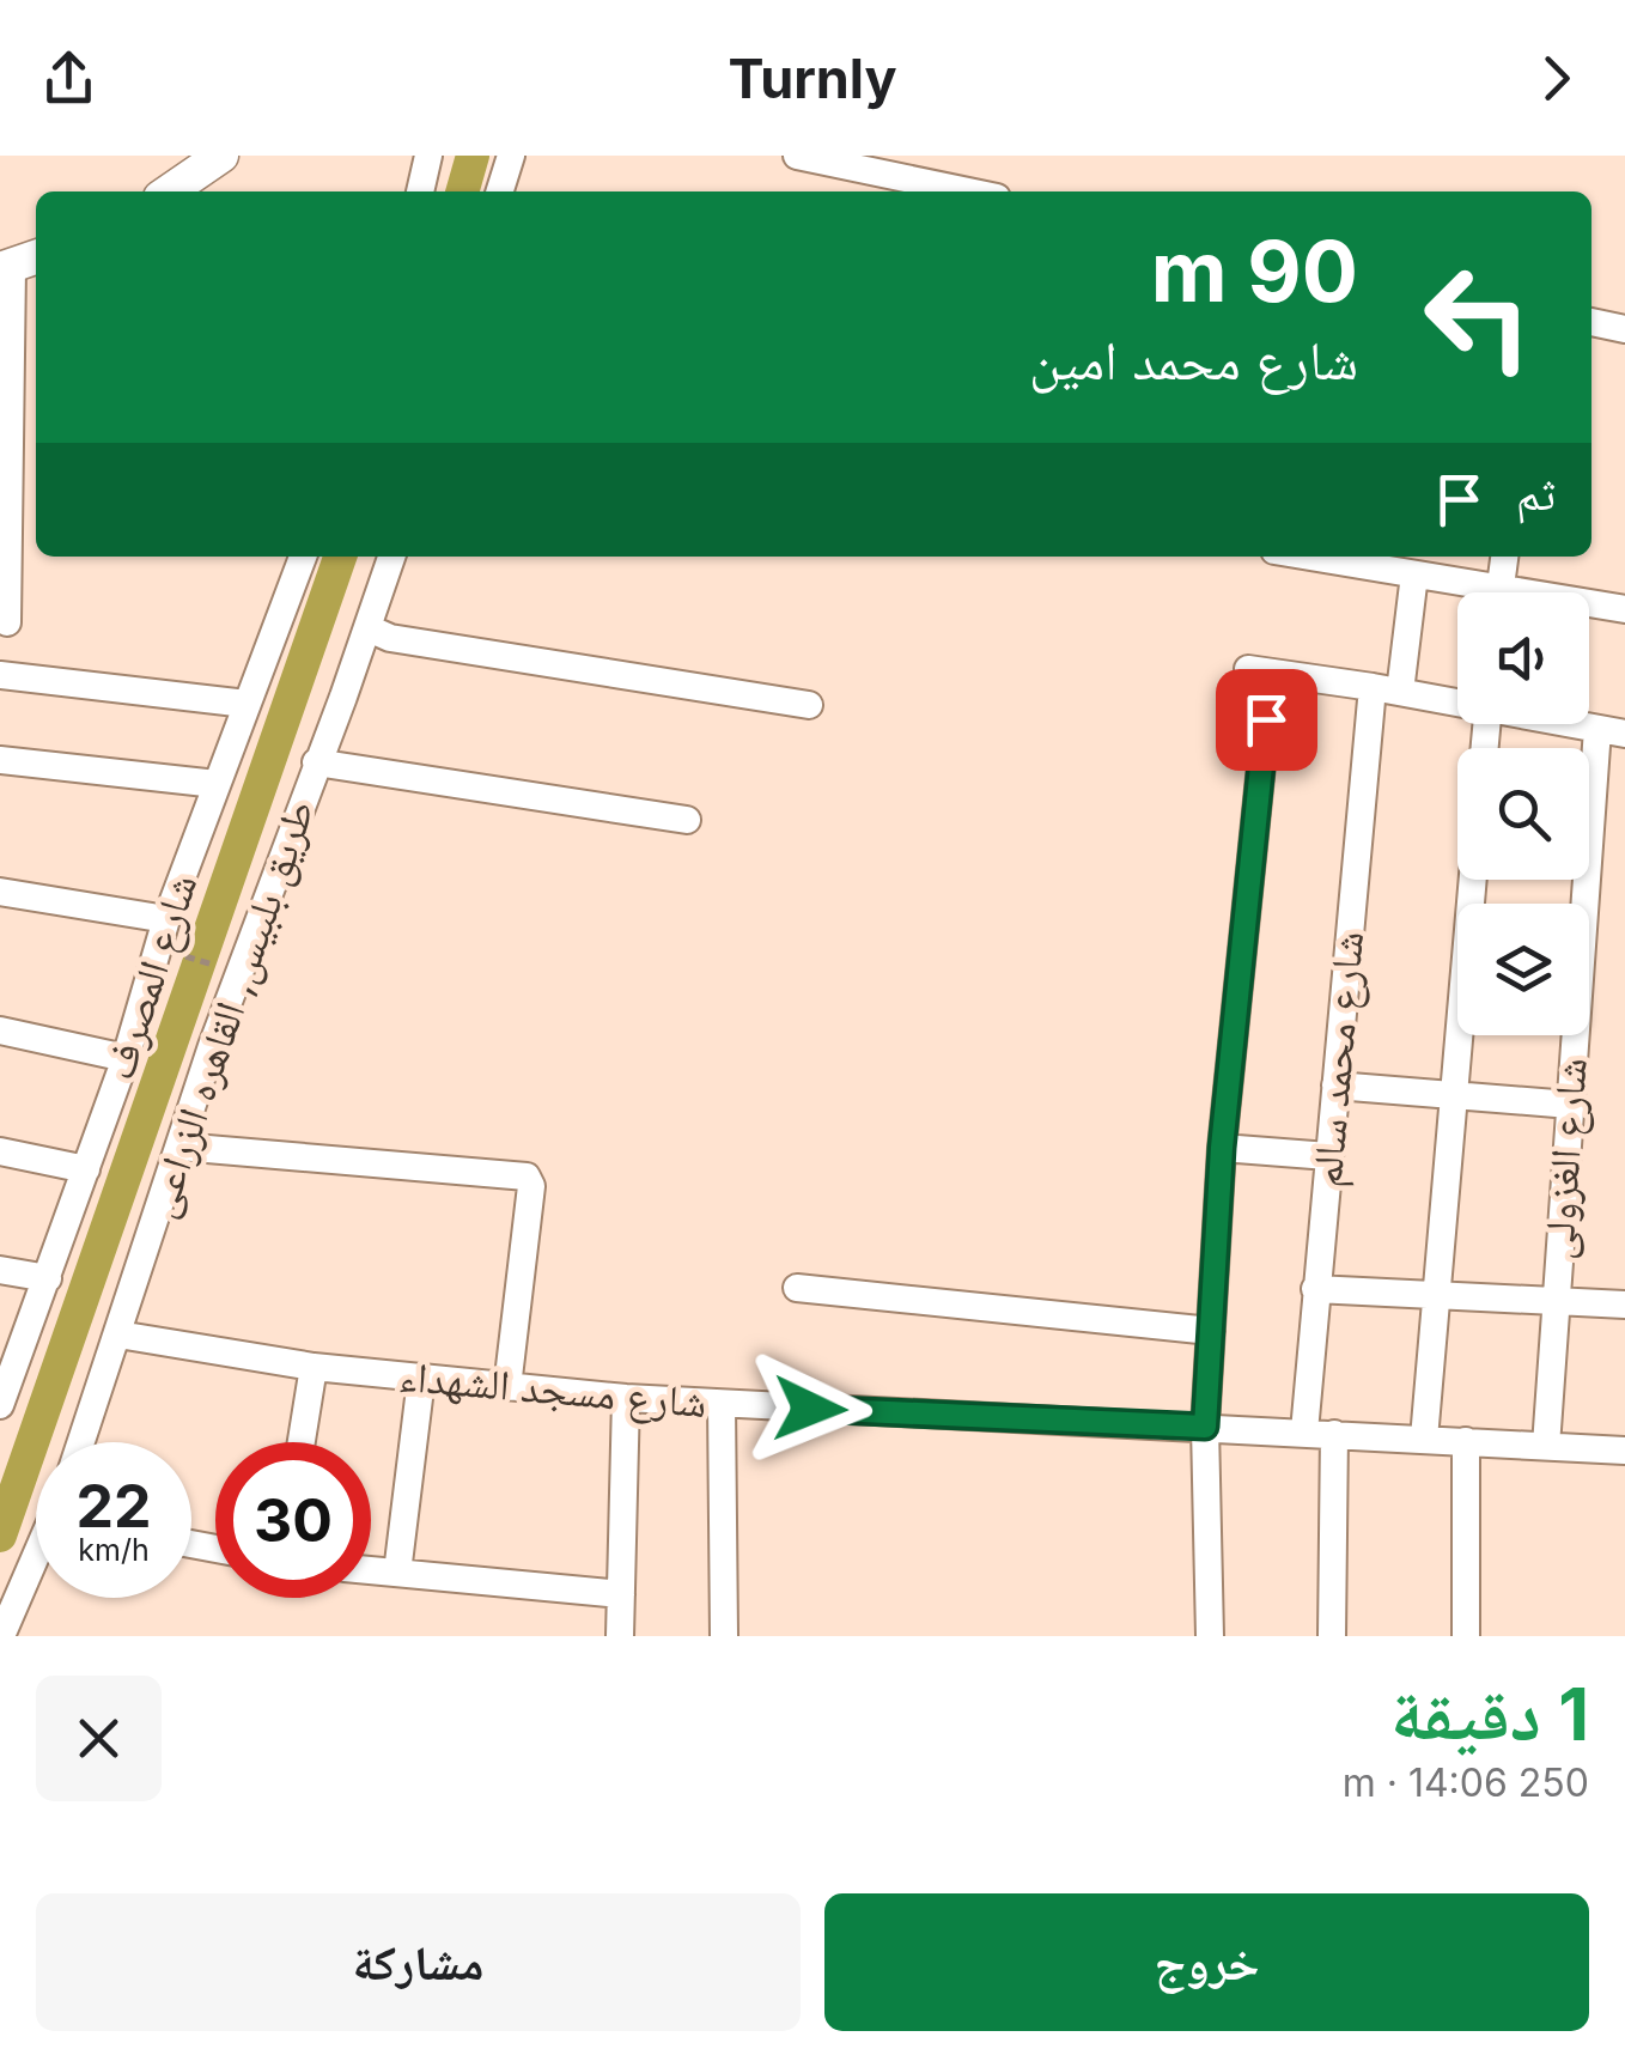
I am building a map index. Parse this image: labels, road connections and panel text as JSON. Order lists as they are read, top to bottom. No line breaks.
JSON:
{"streets":{"street":["شارع المصرف","طريق بلبيس, القاهره الزراعى","شارع محمد سالم","شارع الغزولى","شارع مسجد الشهداء"]},"crossings":[["طريق بلبيس, القاهره الزراعى","شارع مسجد الشهداء"],["شارع محمد سالم","شارع مسجد الشهداء"],["شارع الغزولى","شارع مسجد الشهداء"]],"page":{"header":"Turnly","turn":["90 m","شارع محمد امين"],"then":"ثم","speed":"22 km/h","limit":"30","heading":["1 دقيقة","250 m · 14:06"],"buttons":["خروج","مشاركة"]}}
